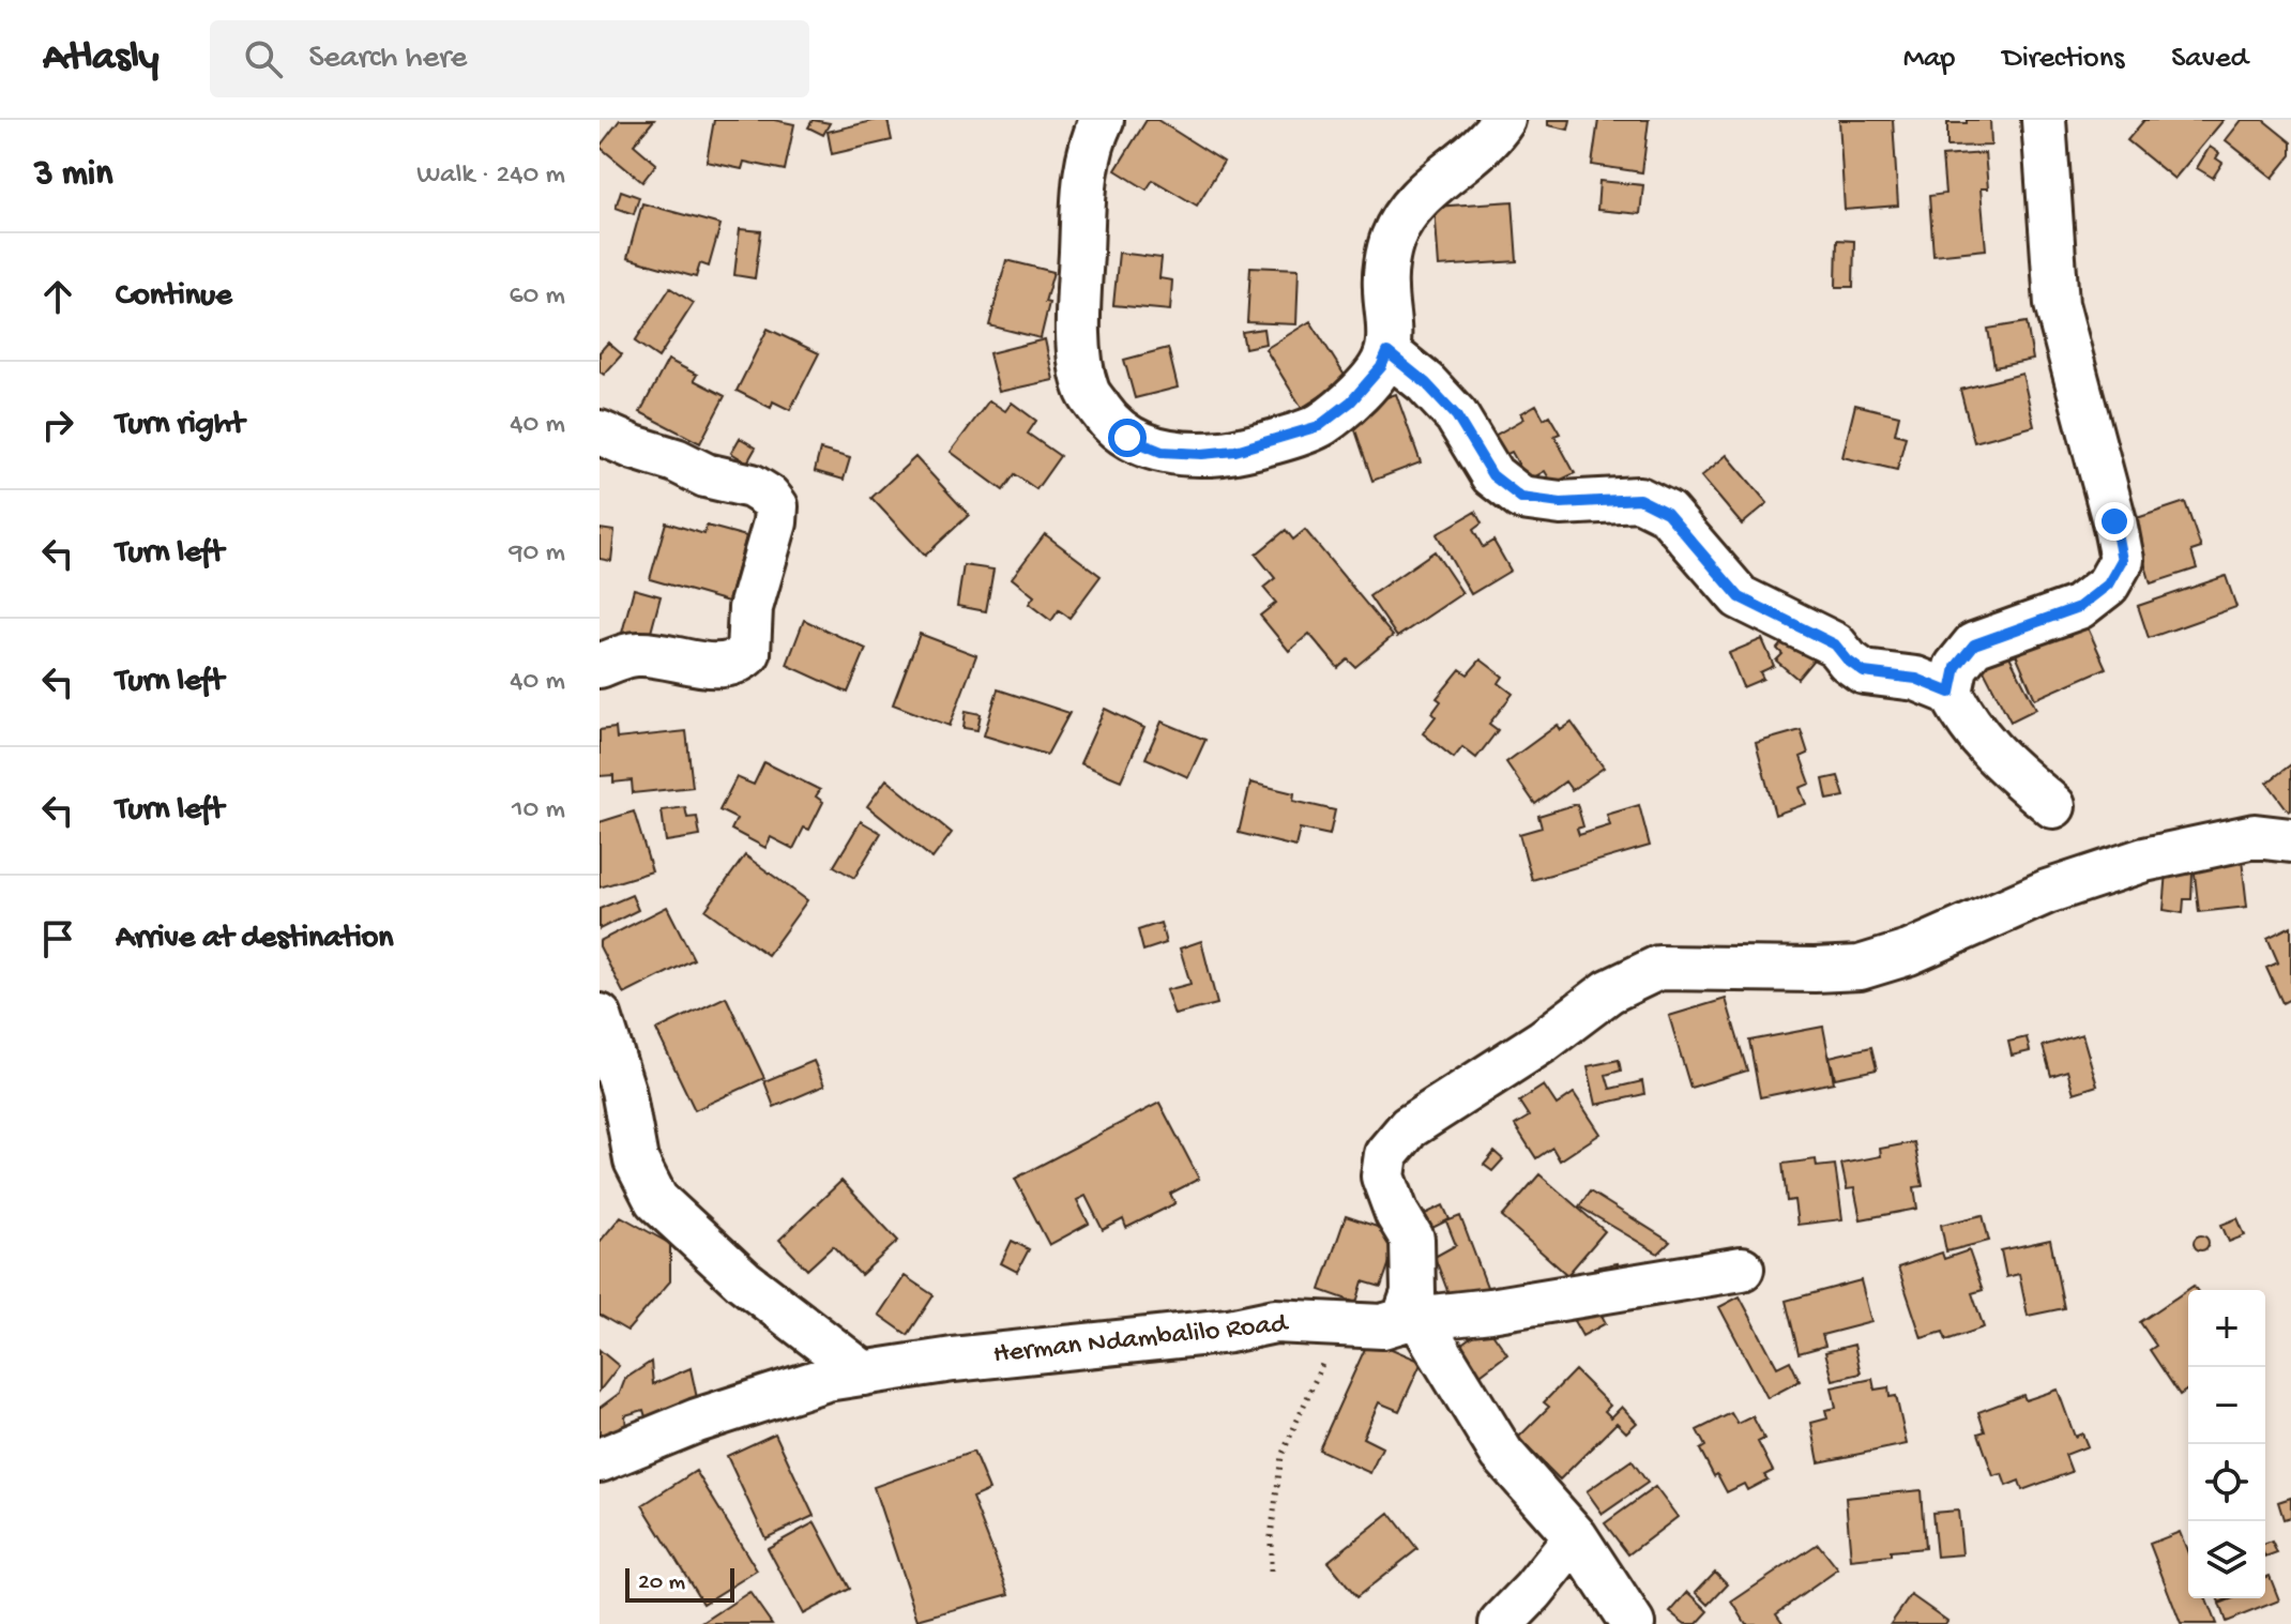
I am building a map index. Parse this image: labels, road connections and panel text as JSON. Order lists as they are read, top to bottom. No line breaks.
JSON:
{"streets":{"street":["Herman Ndambalilo Road"]},"scale_bar":"20 m","page":{"header":"Atlasly","search":"Search here","nav":["Map","Directions","Saved"],"heading":["3 min","Walk · 240 m"],"list":[["Continue","60 m"],["Turn right","40 m"],["Turn left","90 m"],["Turn left","40 m"],["Turn left","10 m"],"Arrive at destination"],"map_buttons":["+","−"],"scale":"20 m"}}
